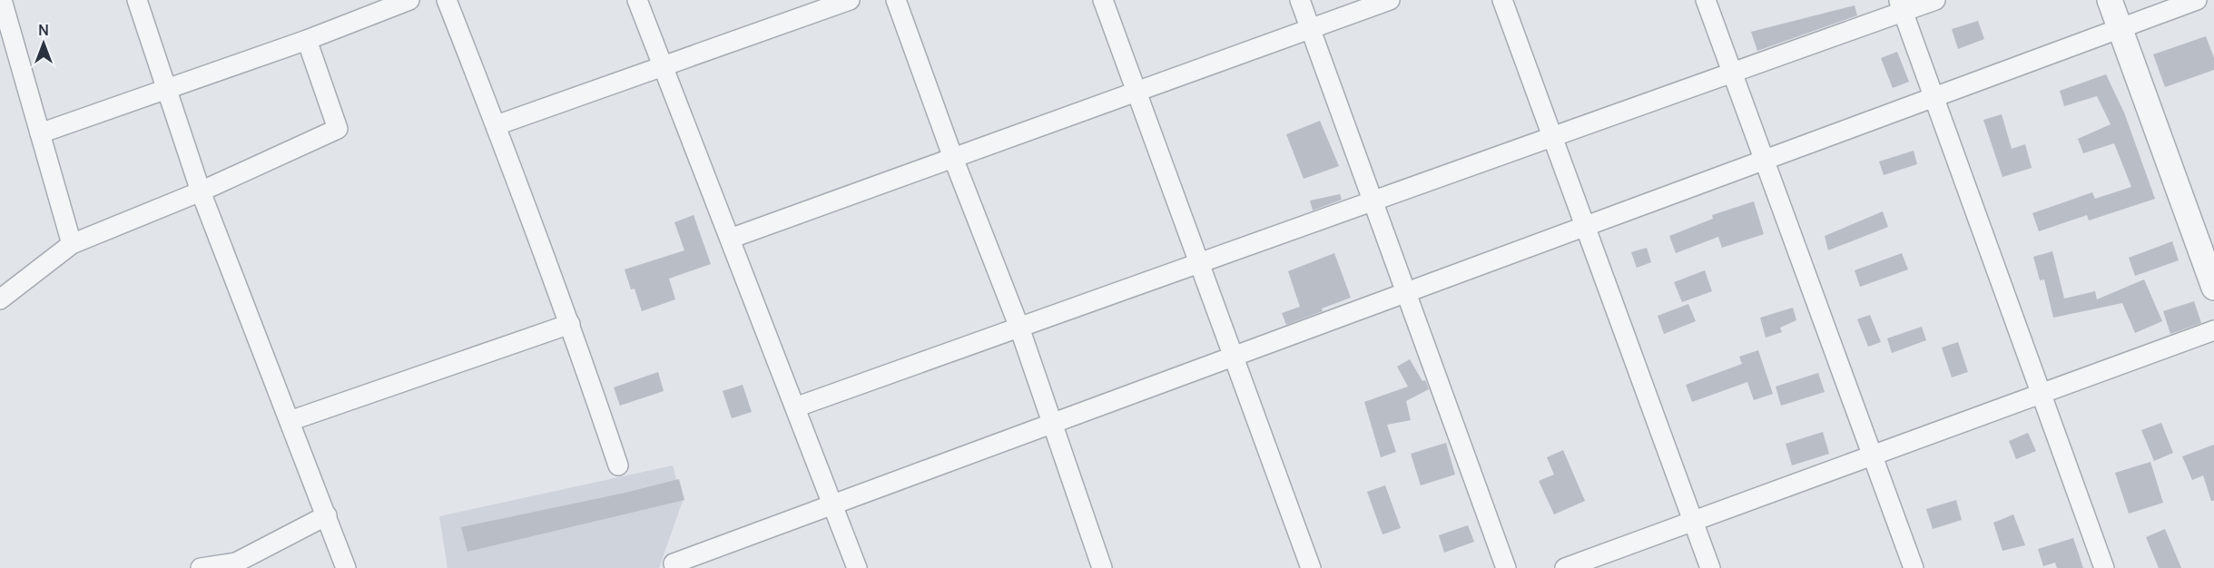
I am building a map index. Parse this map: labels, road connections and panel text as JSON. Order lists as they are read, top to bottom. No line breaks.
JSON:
{"north":"top"}
